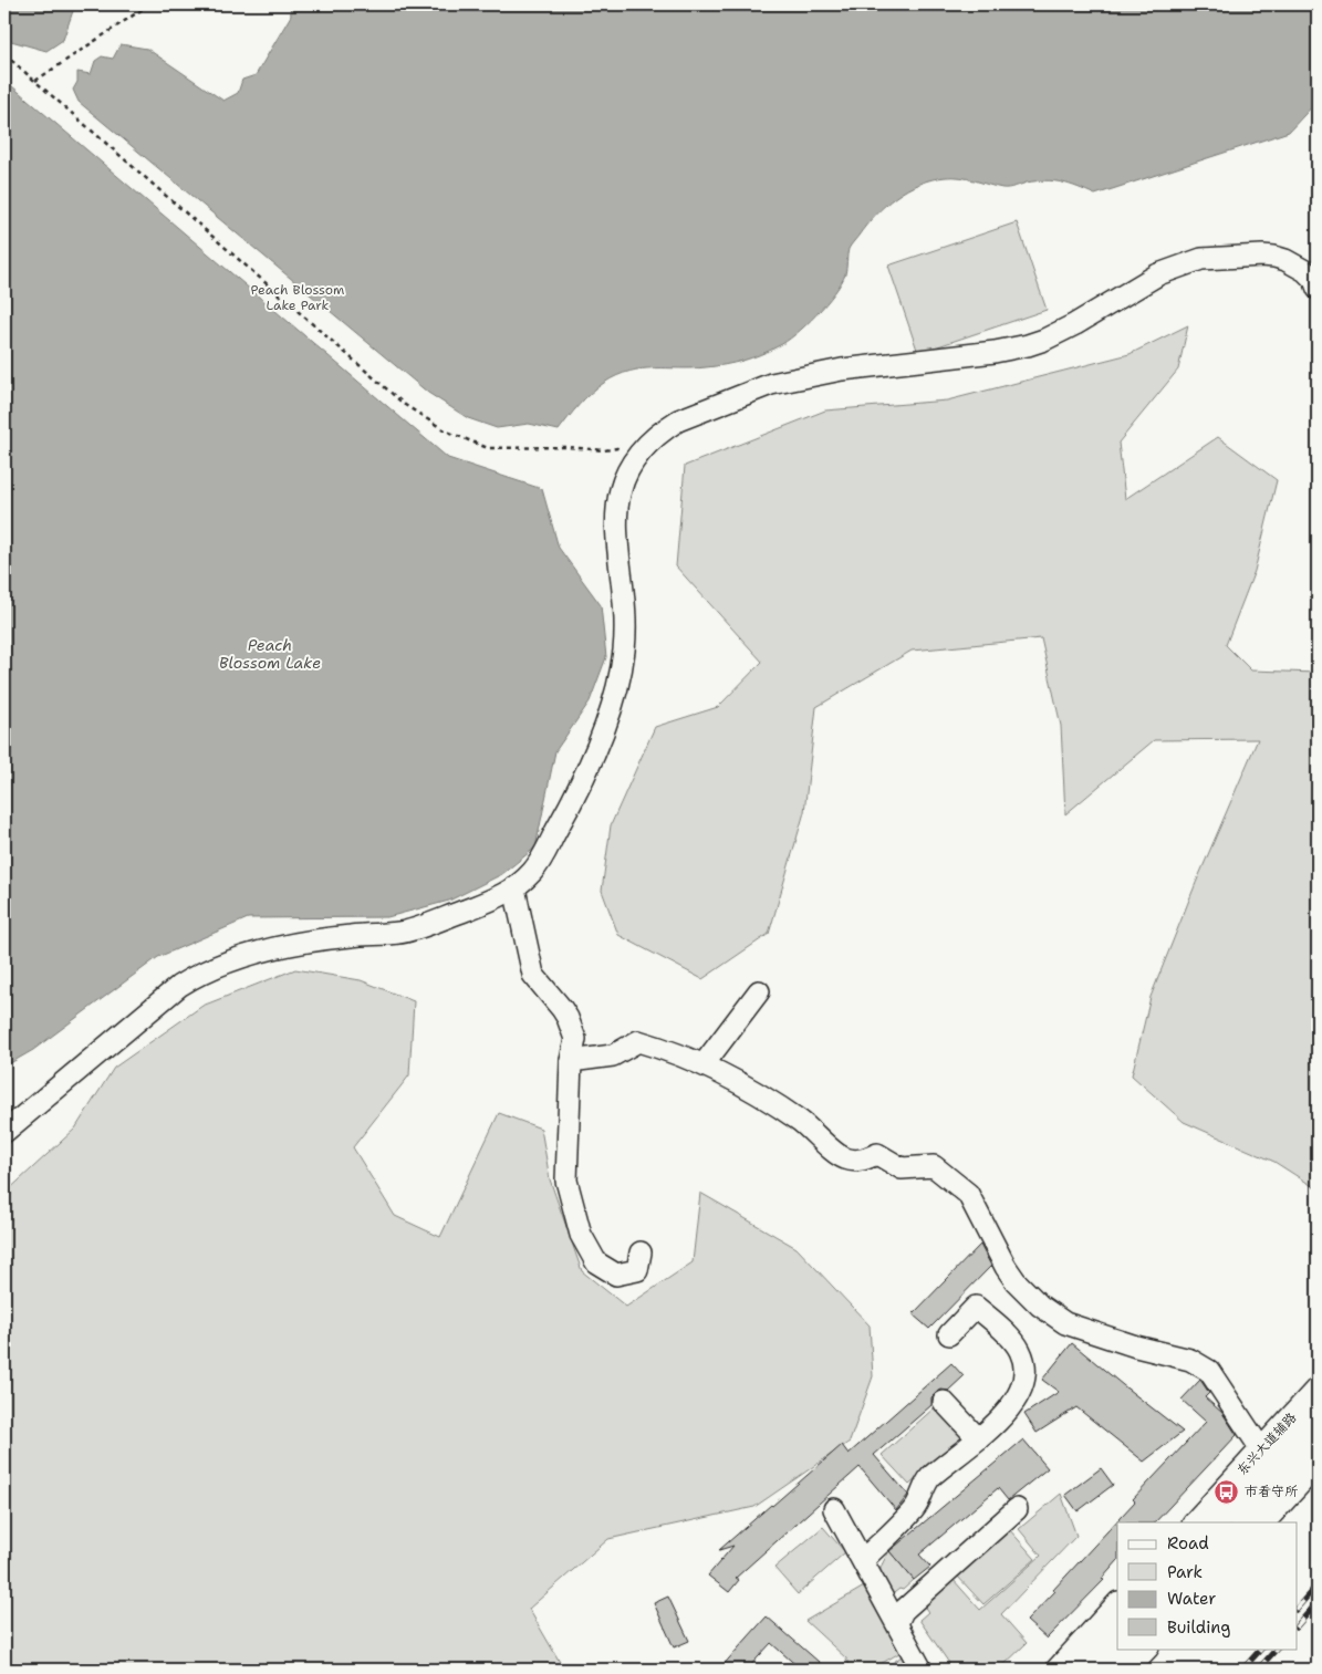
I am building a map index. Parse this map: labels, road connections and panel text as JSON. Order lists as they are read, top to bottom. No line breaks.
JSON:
{"streets":{"street":["东兴大道辅路"]},"water":["Peach Blossom Lake"],"parks":["Peach Blossom Lake Park"],"places":{"bus stop":["巿看守所"]},"legend":["Road","Park","Water","Building"]}
